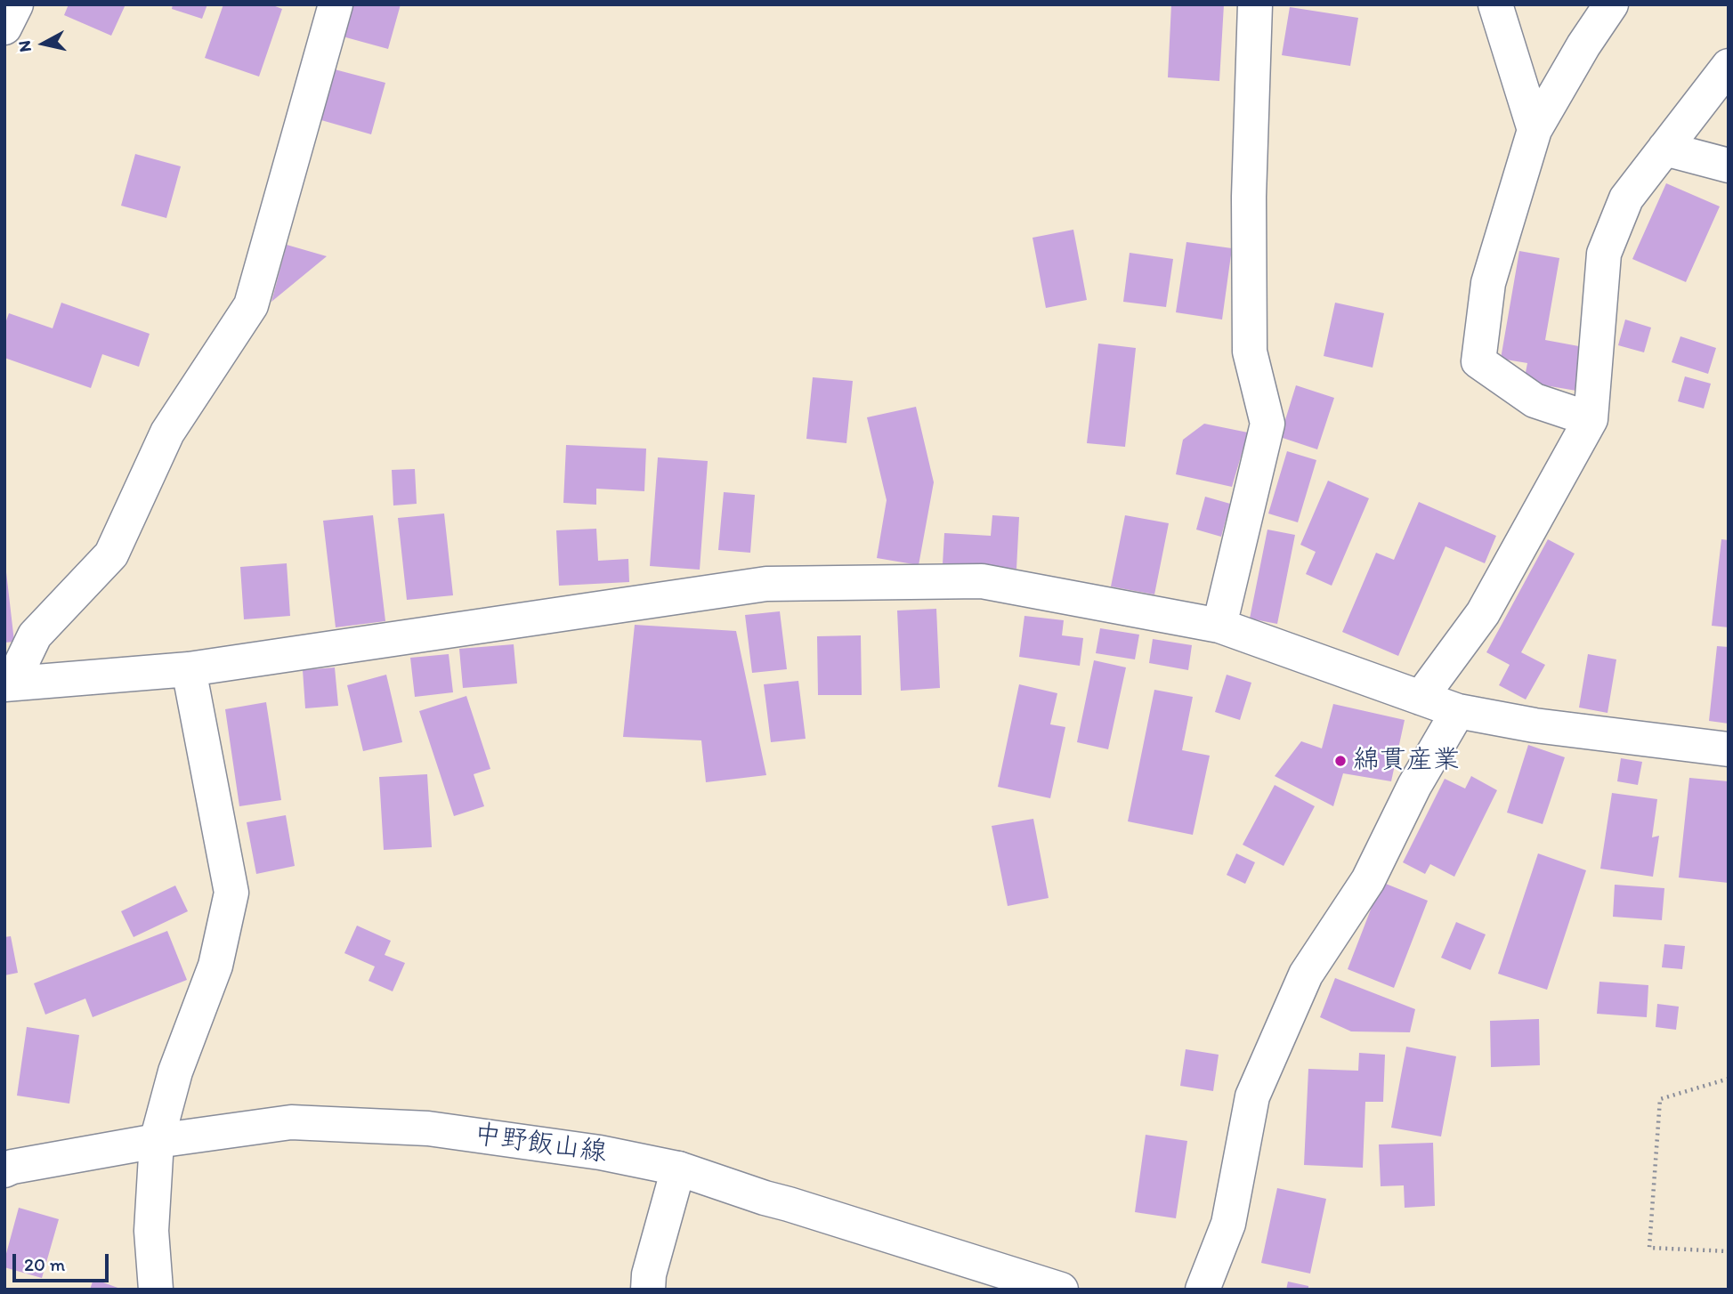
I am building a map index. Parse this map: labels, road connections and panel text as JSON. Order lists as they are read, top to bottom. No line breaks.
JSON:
{"streets":{"street":["中野飯山線"]},"places":["綿貫産業"],"scale_bar":"20 m","north":"left"}
